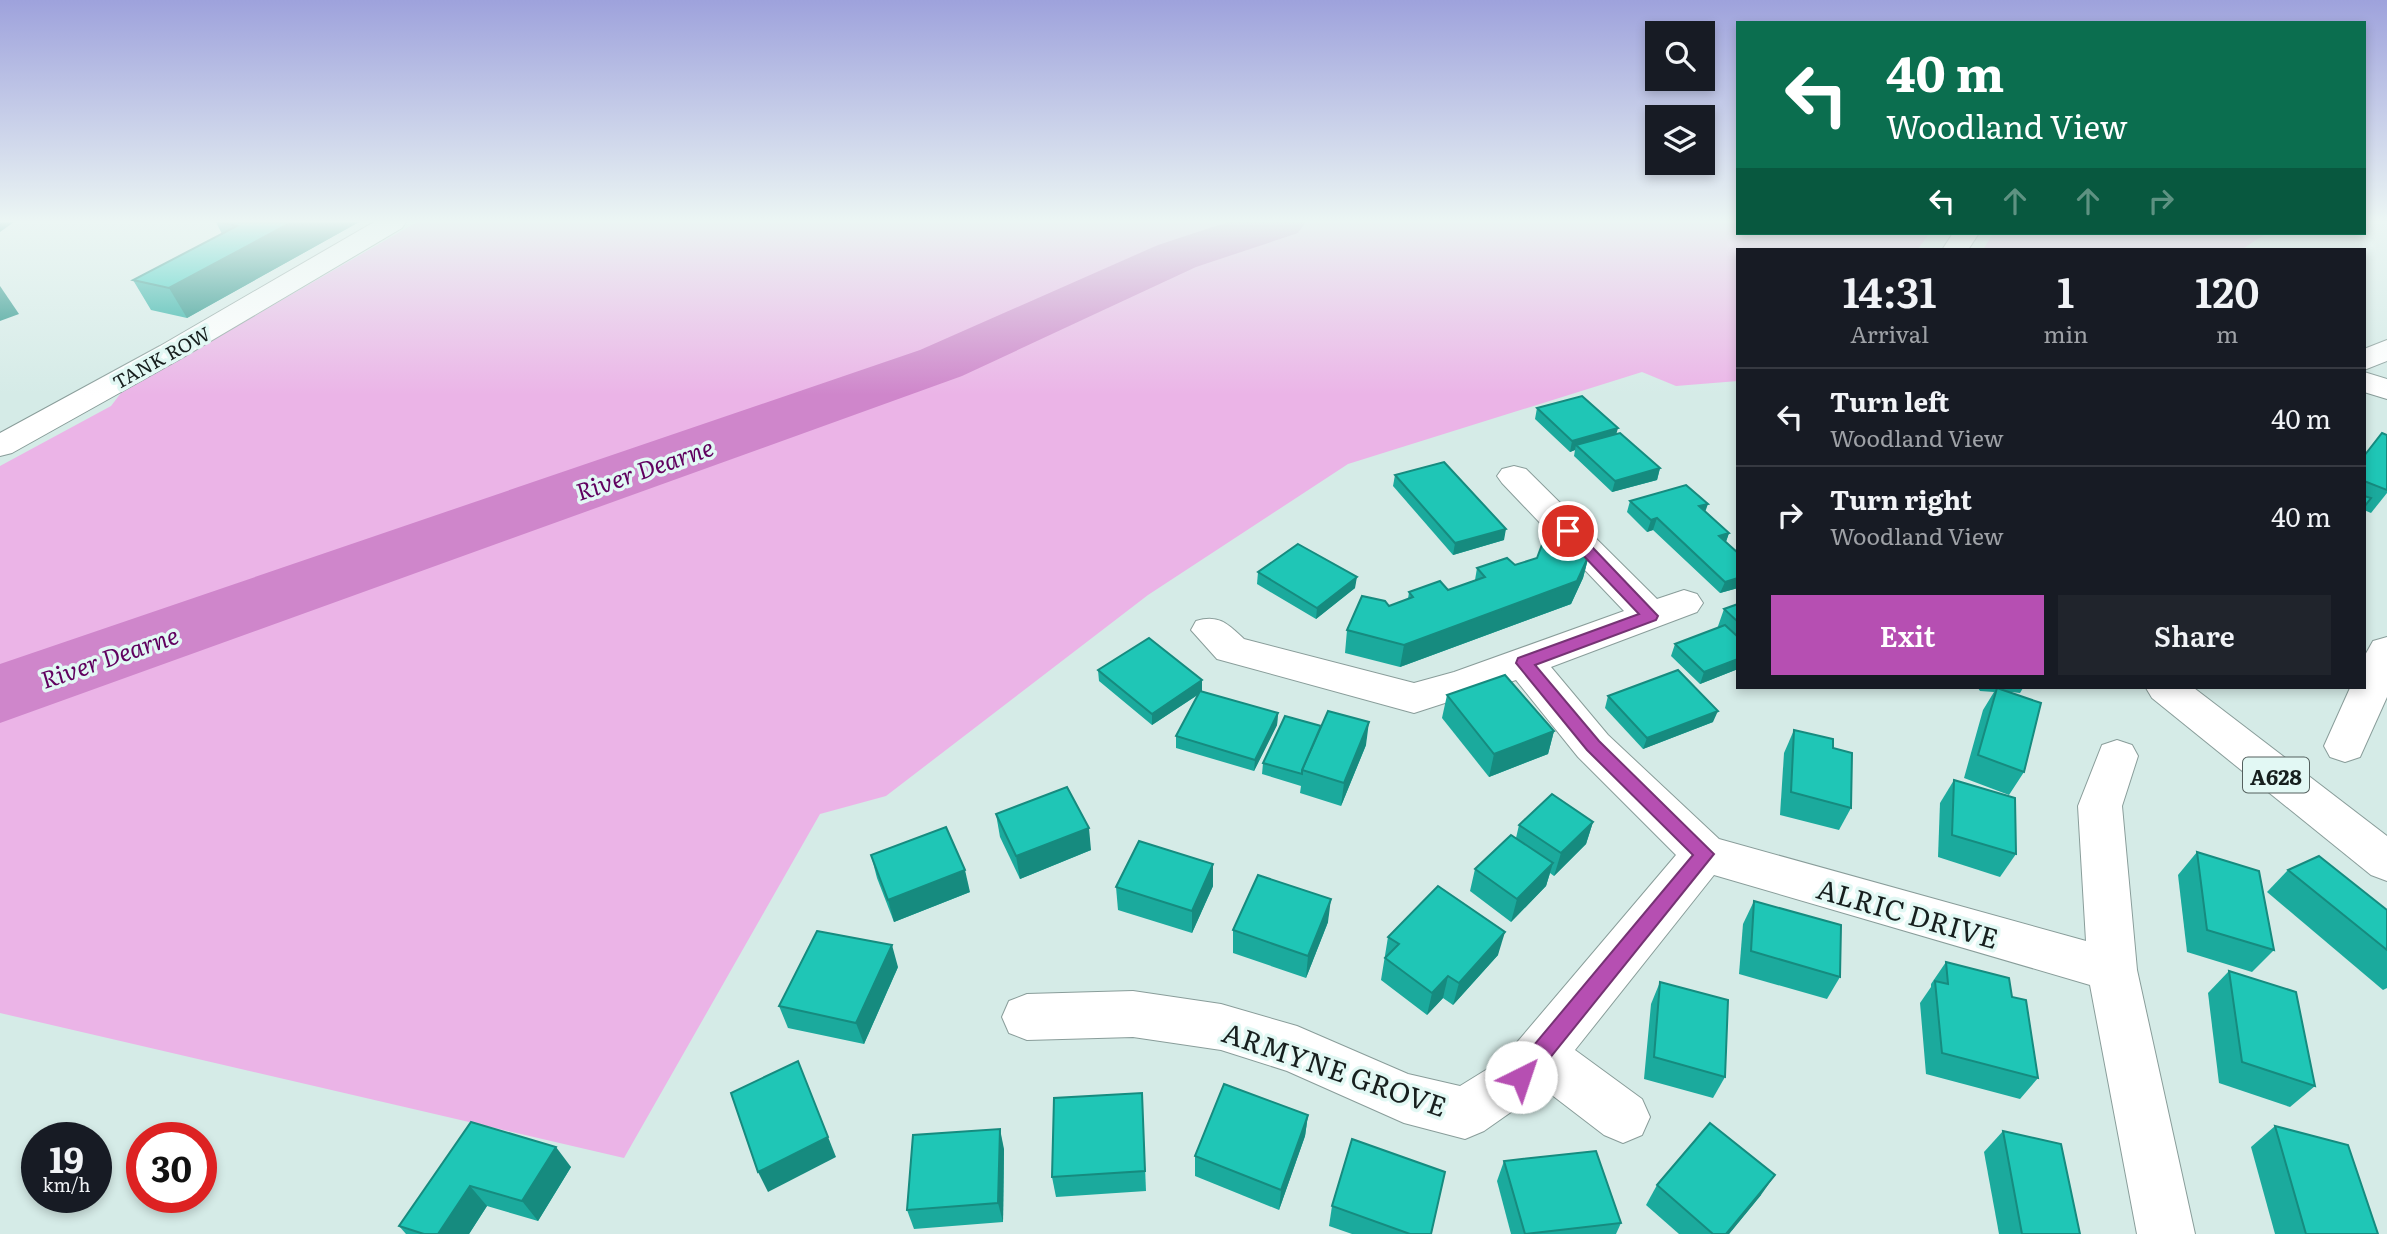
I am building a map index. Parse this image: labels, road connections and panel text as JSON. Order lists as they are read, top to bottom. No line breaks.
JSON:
{"streets":{"main road":["TANK ROW","A628","ALRIC DRIVE","ARMYNE GROVE"]},"crossings":[["ALRIC DRIVE","ARMYNE GROVE"]],"water":["River Dearne"],"page":{"turn":["40 m","Woodland View"],"eta":["14:31","Arrival","1","min","120","m"],"list":[{"name":"Turn left","note":"Woodland View","value":"40 m"},{"name":"Turn right","note":"Woodland View","value":"40 m"}],"buttons":["Exit","Share"],"speed":"19 km/h","limit":"30"}}
